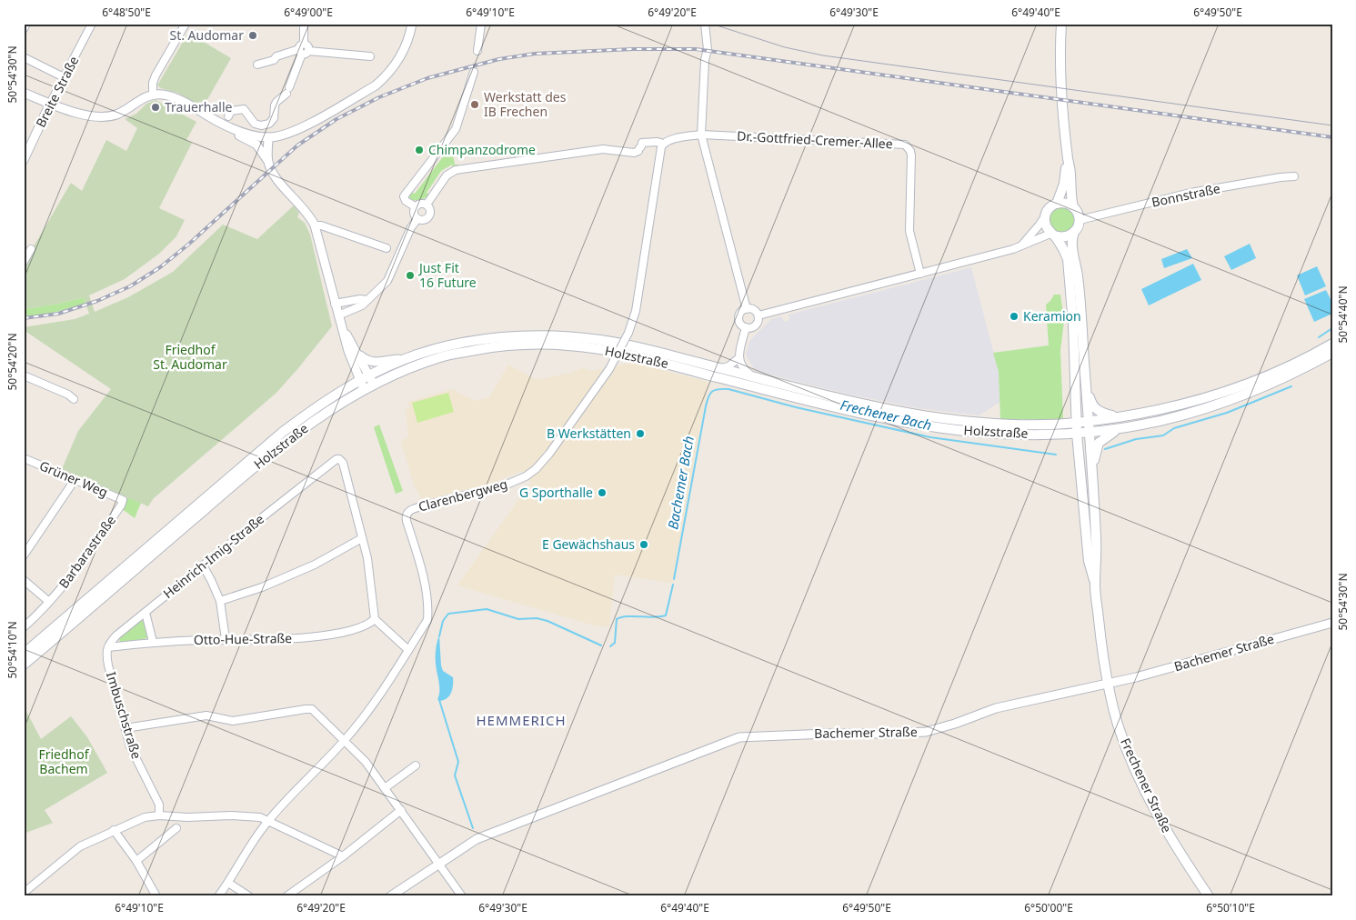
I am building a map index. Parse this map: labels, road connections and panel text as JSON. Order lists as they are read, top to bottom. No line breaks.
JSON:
{"streets":{"main road":["Holzstraße","Frechener Straße"],"street":["Breite Straße","Dr.-Gottfried-Cremer-Allee","Bonnstraße","Grüner Weg","Clarenbergweg","Barbarastraße","Heinrich-Imig-Straße","Otto-Hue-Straße","Bachemer Straße","Imbuschstraße"]},"crossings":[["Dr.-Gottfried-Cremer-Allee","Clarenbergweg"],["Holzstraße","Frechener Straße"],["Grüner Weg","Barbarastraße"],["Heinrich-Imig-Straße","Otto-Hue-Straße"],["Heinrich-Imig-Straße","Imbuschstraße"],["Otto-Hue-Straße","Imbuschstraße"],["Bachemer Straße","Frechener Straße"]],"districts":["HEMMERICH"],"water":["Frechener Bach","Bachemer Bach"],"parks":["Friedhof St. Audomar","Friedhof Bachem"],"places":["St. Audomar","Werkstatt des IB Frechen","Trauerhalle","Chimpanzodrome","Just Fit 16 Future","Keramion","B Werkstätten","G Sporthalle","E Gewächshaus"],"coordinates":["6°48'50\"E","6°49'00\"E","6°49'10\"E","6°49'20\"E","6°49'30\"E","6°49'40\"E","6°49'50\"E","50°54'30\"N","50°54'40\"N","50°54'20\"N","50°54'10\"N","6°50'00\"E","6°50'10\"E"]}
